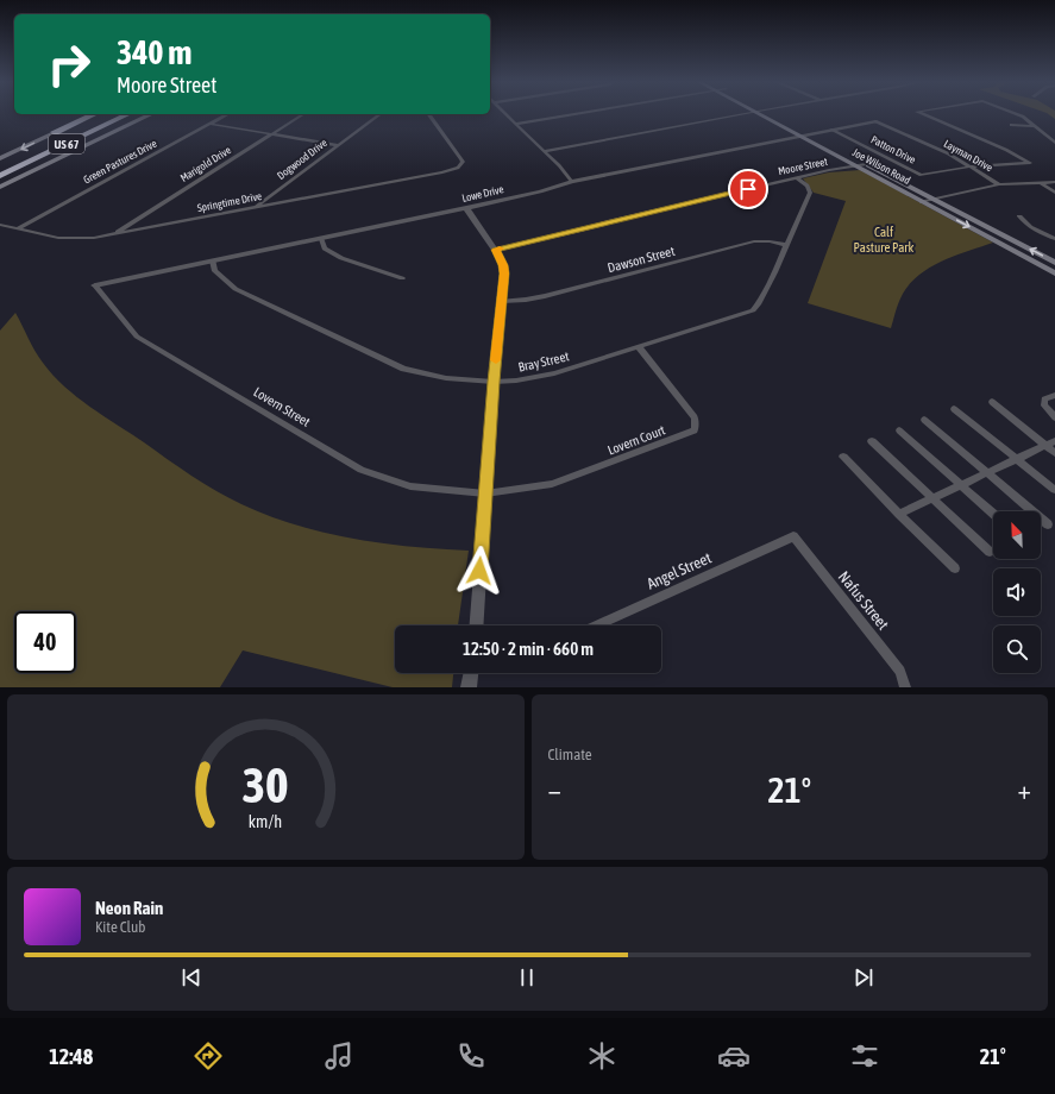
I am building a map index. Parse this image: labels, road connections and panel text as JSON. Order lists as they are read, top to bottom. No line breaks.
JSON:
{"streets":{"highway":["US 67"],"main road":["Joe Wilson Road"],"street":["Patton Drive","Layman Drive","Dogwood Drive","Green Pastures Drive","Marigold Drive","Moore Street","Lowe Drive","Springtime Drive","Dawson Street","Bray Street","Lovern Street","Lovern Court","Angel Street","Nafus Street"]},"crossings":[["Patton Drive","Layman Drive"],["Patton Drive","Lowe Drive"],["Layman Drive","Lowe Drive"],["Dogwood Drive","Springtime Drive"],["Green Pastures Drive","Springtime Drive"],["Marigold Drive","Springtime Drive"],["Moore Street","Joe Wilson Road"],["Moore Street","Bray Street"],["Joe Wilson Road","Lowe Drive"],["Lowe Drive","Bray Street"],["Lowe Drive","Lovern Street"],["Dawson Street","Bray Street"],["Bray Street","Lovern Court"],["Lovern Street","Lovern Court"],["Angel Street","Nafus Street"]],"parks":["Calf Pasture Park"],"north":"top left","page":{"turn":["340 m","Moore Street"],"limit":"40","trip":"12:50 · 2 min · 660 m","tile":"Climate","heat":["−","21°","+"],"song":["Neon Rain","Kite Club"],"tabs":["12:48","21°"],"gauge":["30","km/h"]}}
